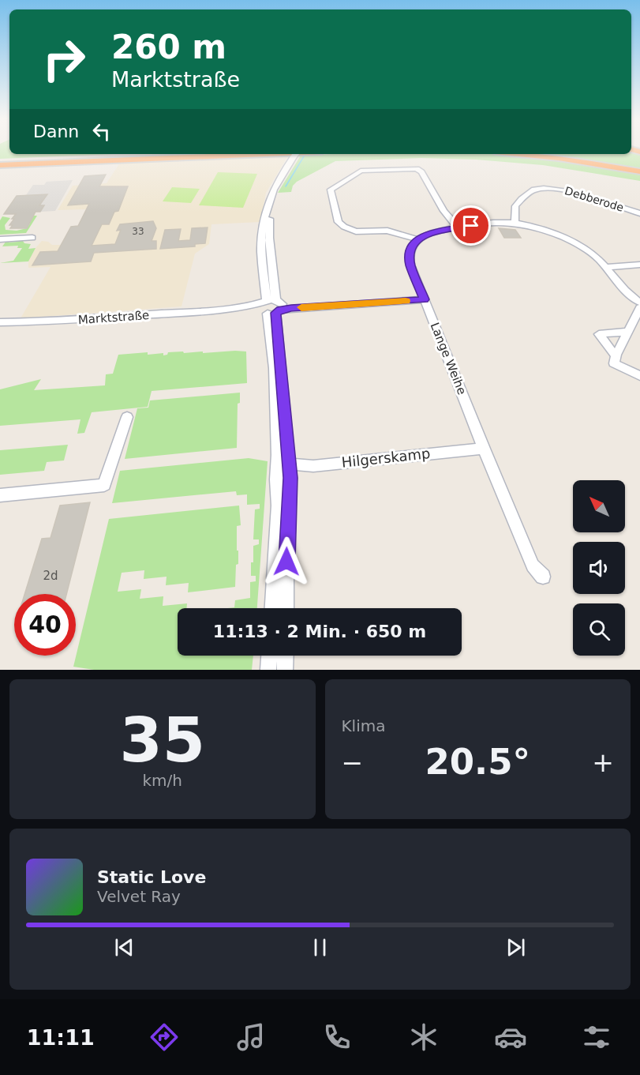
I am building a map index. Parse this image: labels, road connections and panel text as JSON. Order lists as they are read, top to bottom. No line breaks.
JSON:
{"streets":{"street":["Debberode","Marktstraße","Lange Weihe","Hilgerskamp"]},"crossings":[["Marktstraße","Lange Weihe"],["Lange Weihe","Hilgerskamp"]],"house_numbers":["33","2d"],"north":"top left","page":{"turn":["260 m","Marktstraße"],"then":"Dann","limit":"40","trip":"11:13 · 2 Min. · 650 m","tile":[["35","km/h"],"Klima"],"heat":["−","20.5°","+"],"song":["Static Love","Velvet Ray"],"tabs":"11:11"}}
